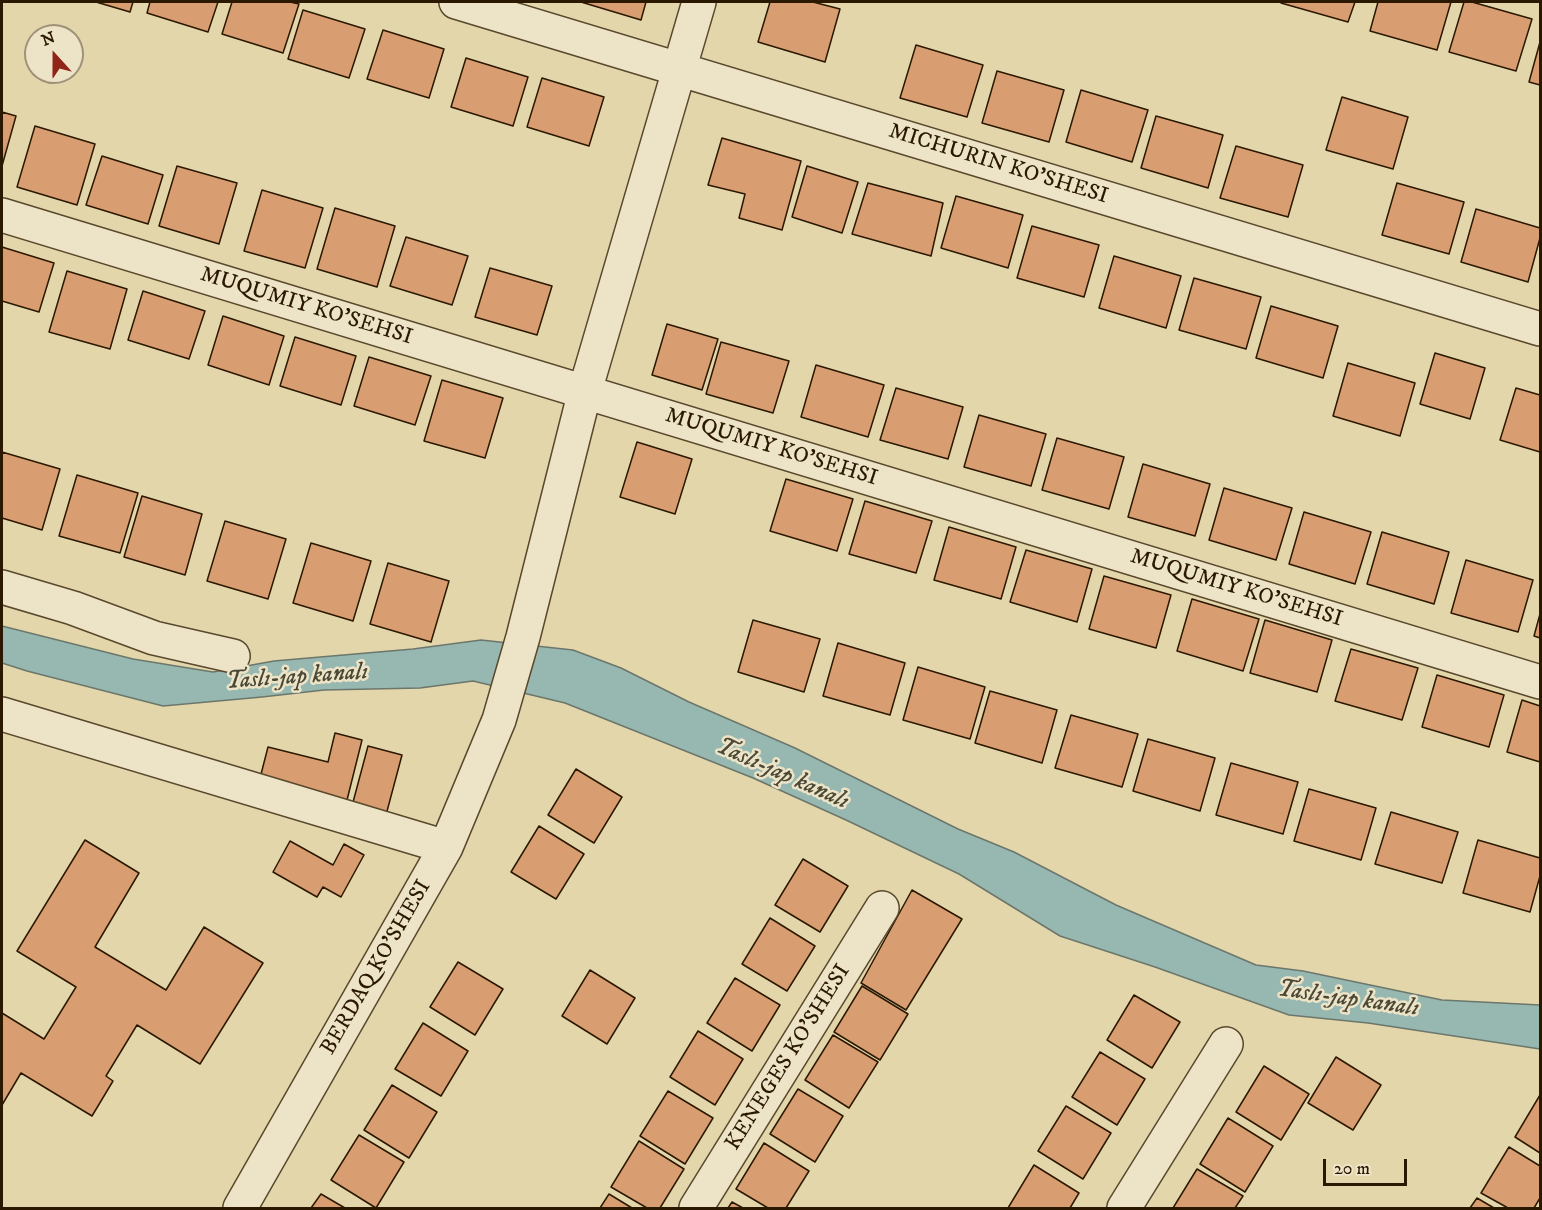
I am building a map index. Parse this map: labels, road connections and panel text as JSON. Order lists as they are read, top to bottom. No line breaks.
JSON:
{"streets":{"street":["MICHURIN KO'SHESI","MUQUMIY KO'SEHSI","BERDAQ KO'SHESI","KENEGES KO'SHESI"]},"crossings":[["MICHURIN KO'SHESI","BERDAQ KO'SHESI"],["MUQUMIY KO'SEHSI","BERDAQ KO'SHESI"]],"water":["Taslı-jap kanalı"],"scale_bar":"20 m","north":"top"}
